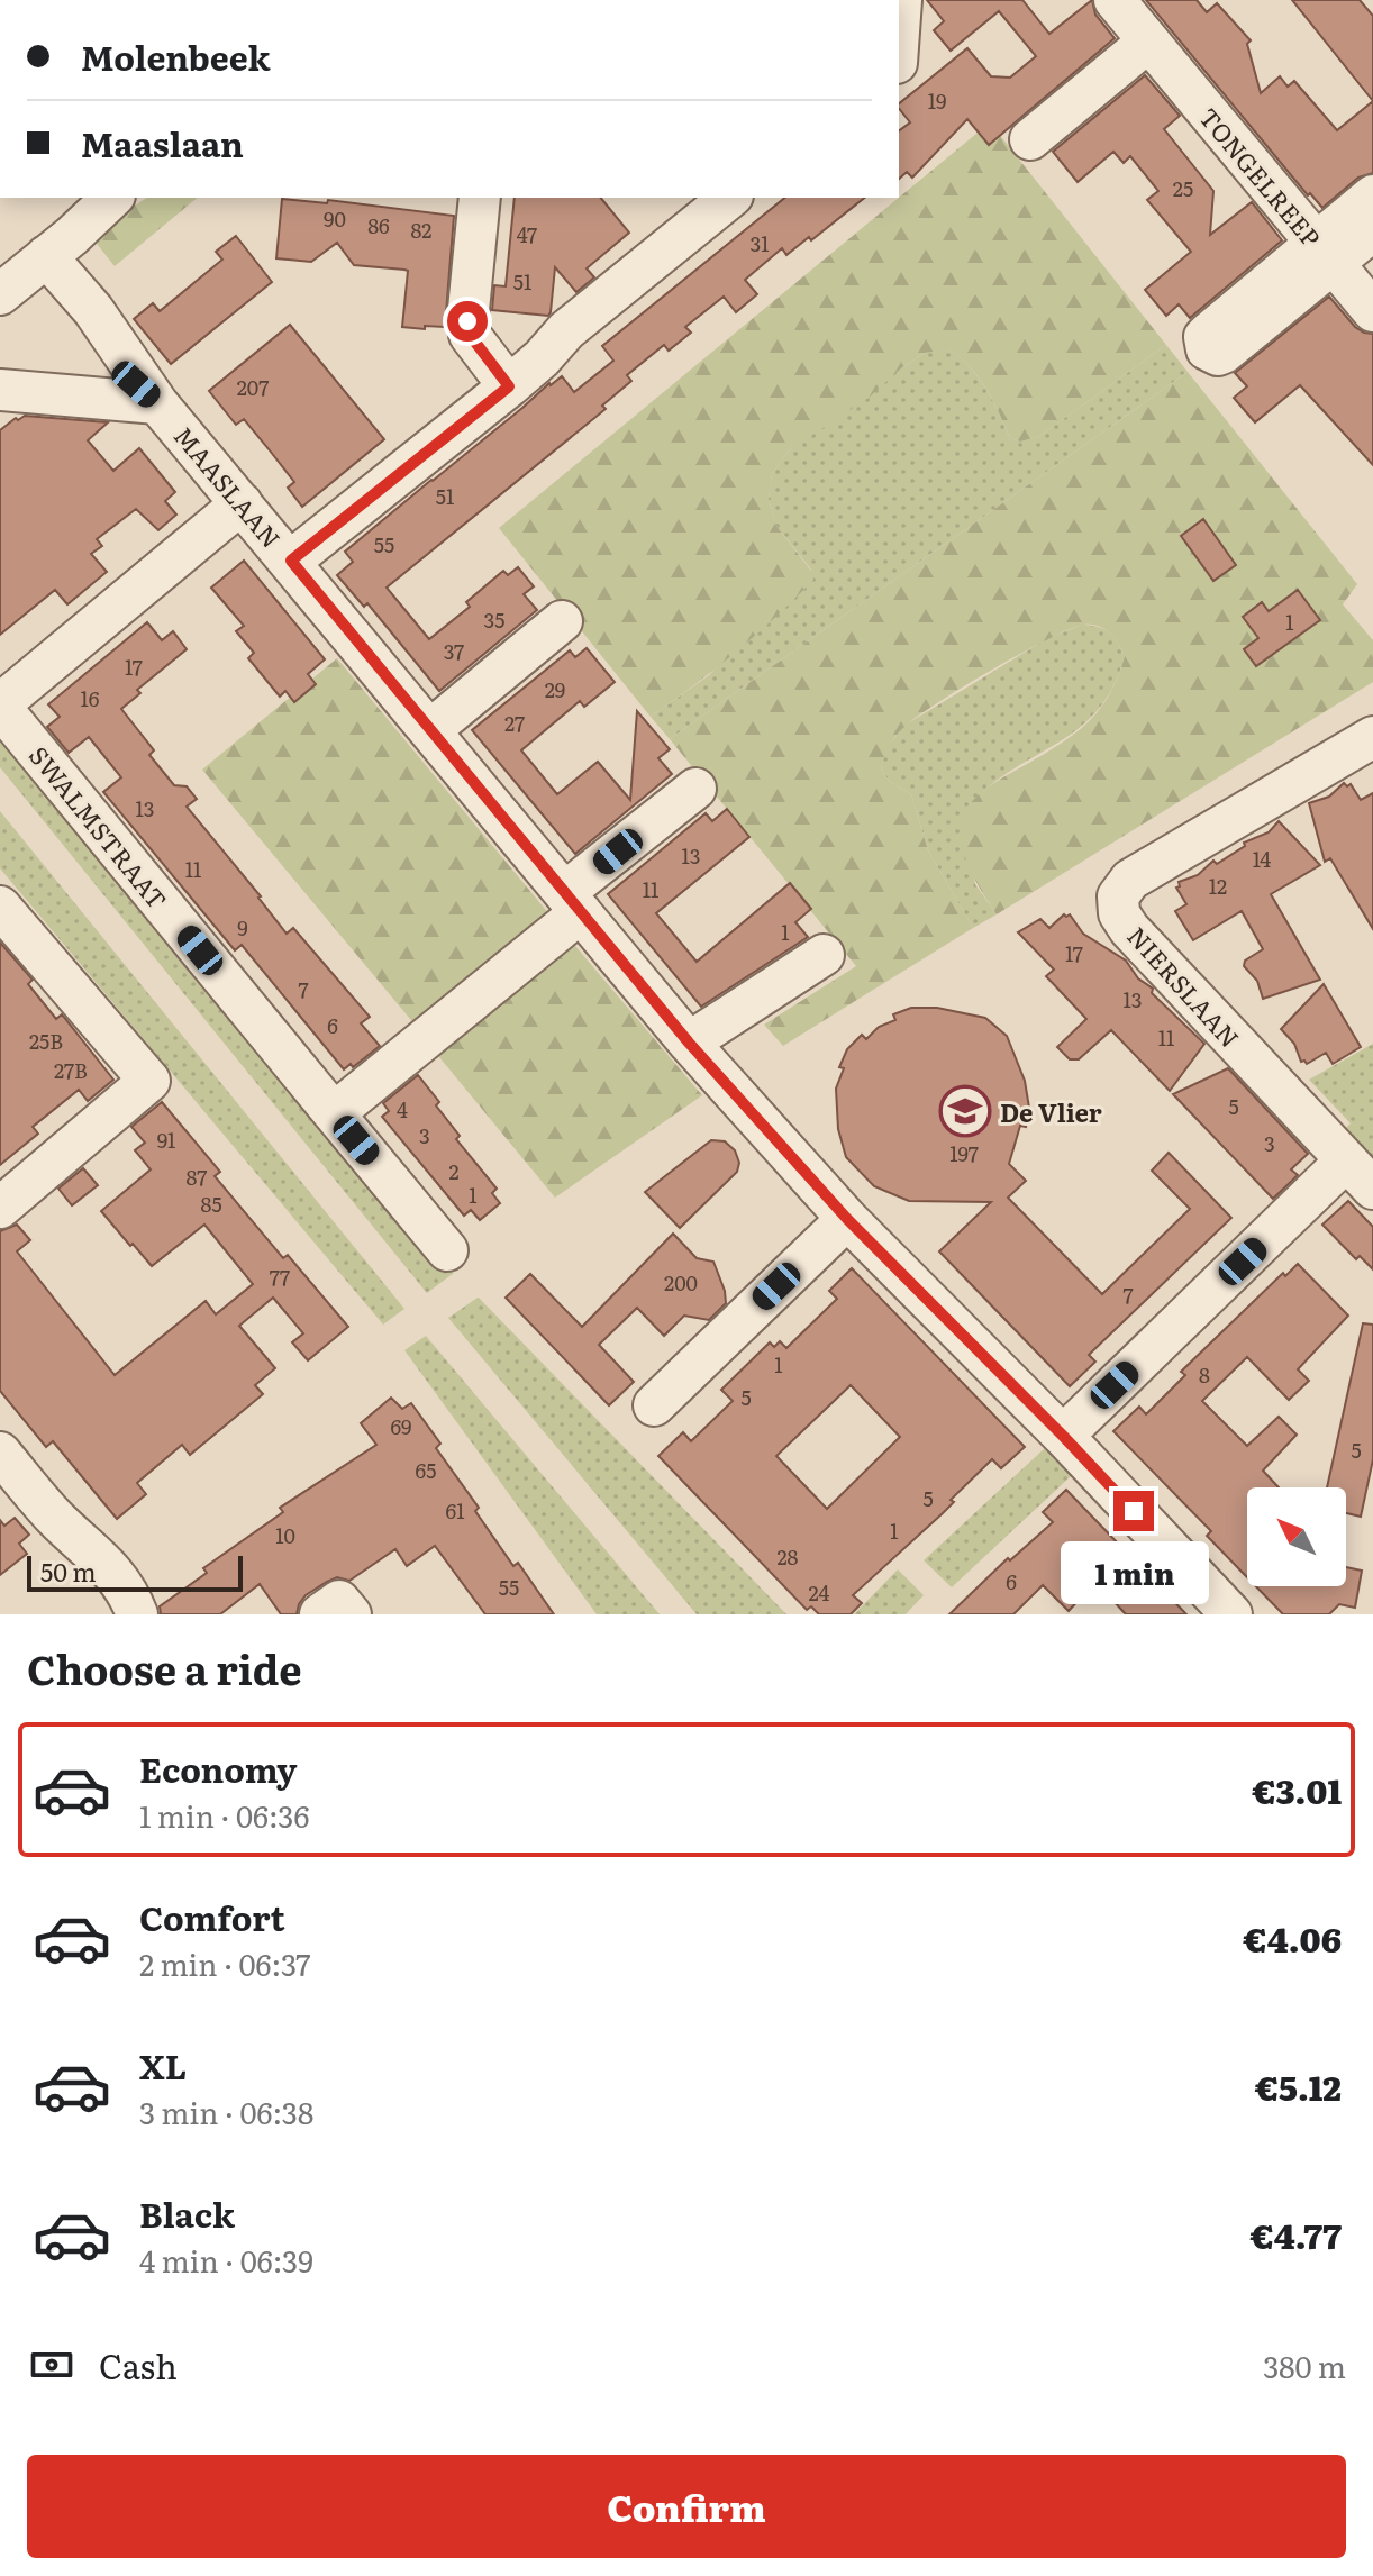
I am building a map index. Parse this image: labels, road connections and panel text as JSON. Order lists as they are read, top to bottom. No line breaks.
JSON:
{"streets":{"street":["TONGELREEP","MAASLAAN","SWALMSTRAAT","NIERSLAAN"]},"crossings":[["MAASLAAN","SWALMSTRAAT"]],"places":{"school or university":["De Vlier"]},"house_numbers":["19","25","90","86","82","47","31","51","207","51","55","35","1","37","17","29","16","27","13","13","14","11","12","11","9","1","17","7","13","6","11","25B","27B","5","4","3","91","3","197","2","87","1","85","77","200","7","1","8","5","69","5","65","5","61","1","10","28","6","55","24"],"scale_bar":"50 m","north":"top left","page":{"banner":["Molenbeek","Maaslaan"],"bubble":"1 min","scale":"50 m","heading":"Choose a ride","list":[{"name":"Economy","note":"1 min · 06:36","value":"€3.01"},{"name":"Comfort","note":"2 min · 06:37","value":"€4.06"},{"name":"XL","note":"3 min · 06:38","value":"€5.12"},{"name":"Black","note":"4 min · 06:39","value":"€4.77"}],"pay":["Cash","380 m"],"buttons":"Confirm"}}
